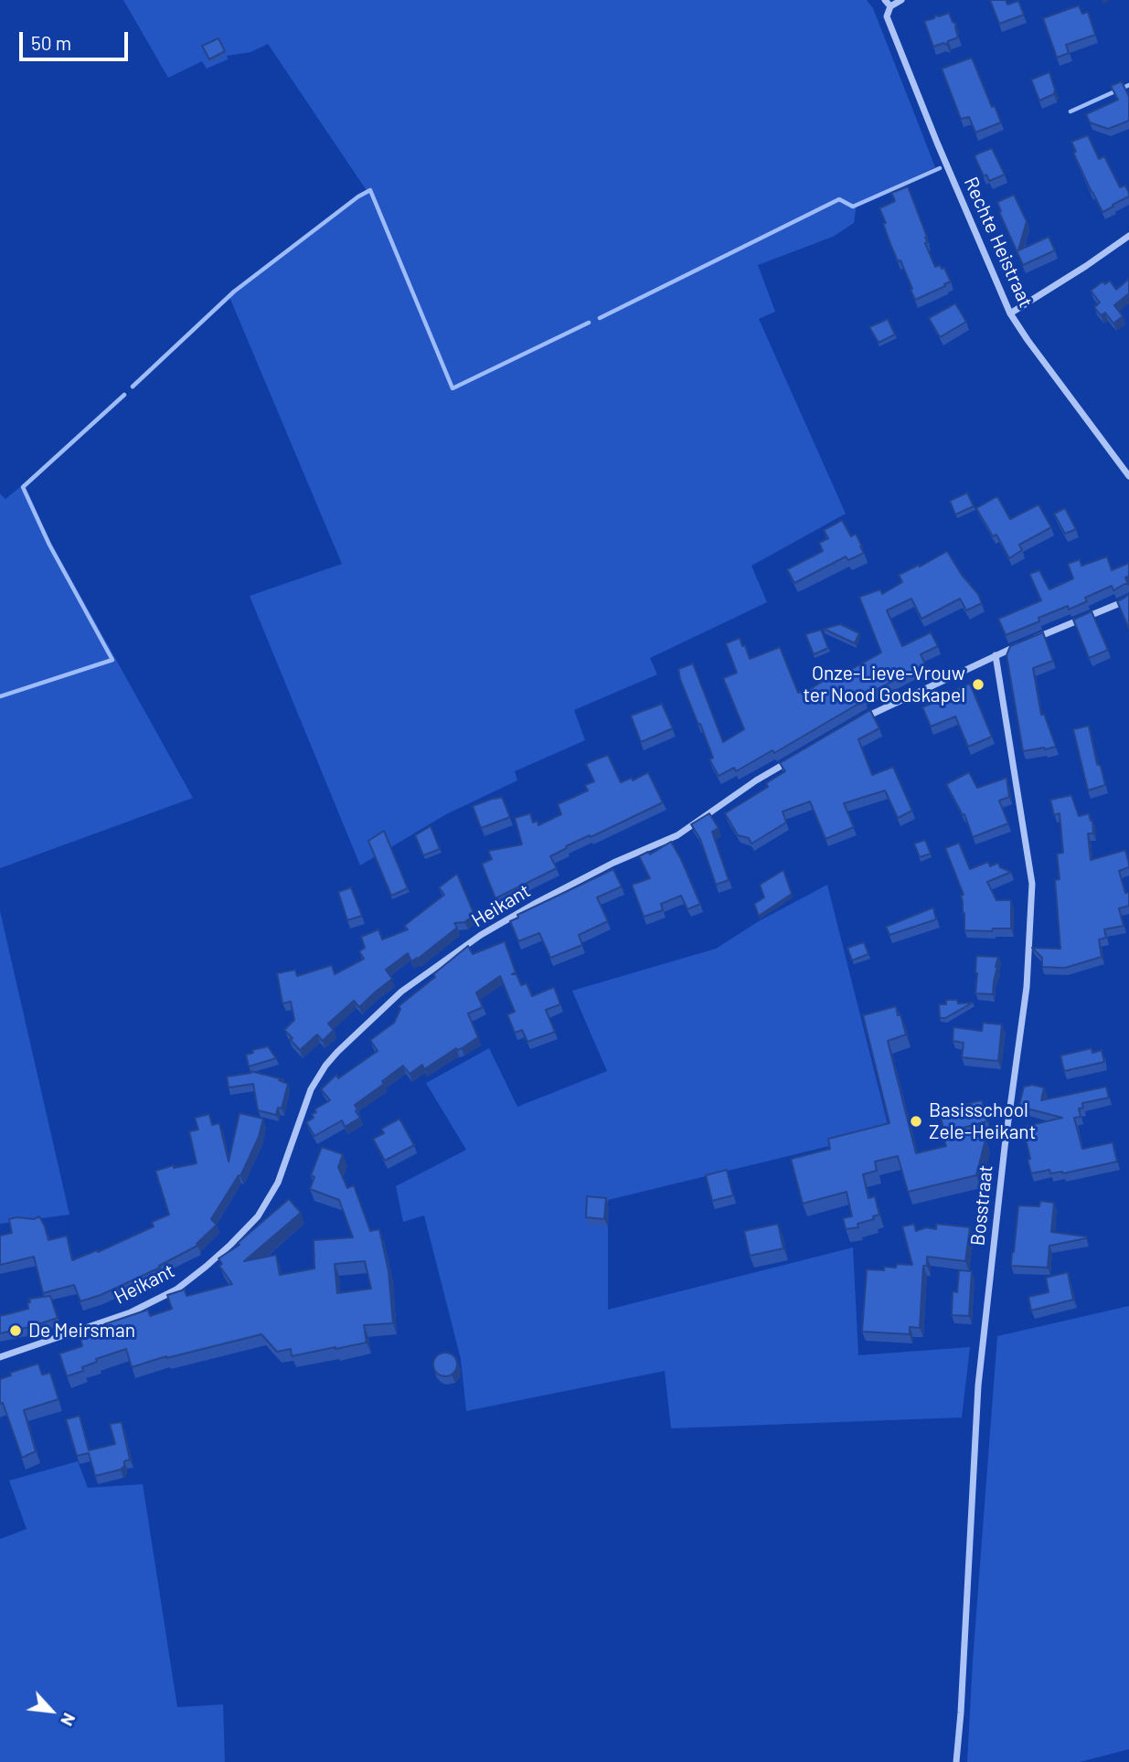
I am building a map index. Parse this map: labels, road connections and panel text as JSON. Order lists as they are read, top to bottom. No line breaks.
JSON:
{"streets":{"street":["Rechte Heistraat","Heikant","Bosstraat"]},"places":["Onze-Lieve-Vrouw ter Nood Godskapel","Basisschool Zele-Heikant","De Meirsman"],"scale_bar":"50 m","north":"bottom right"}
